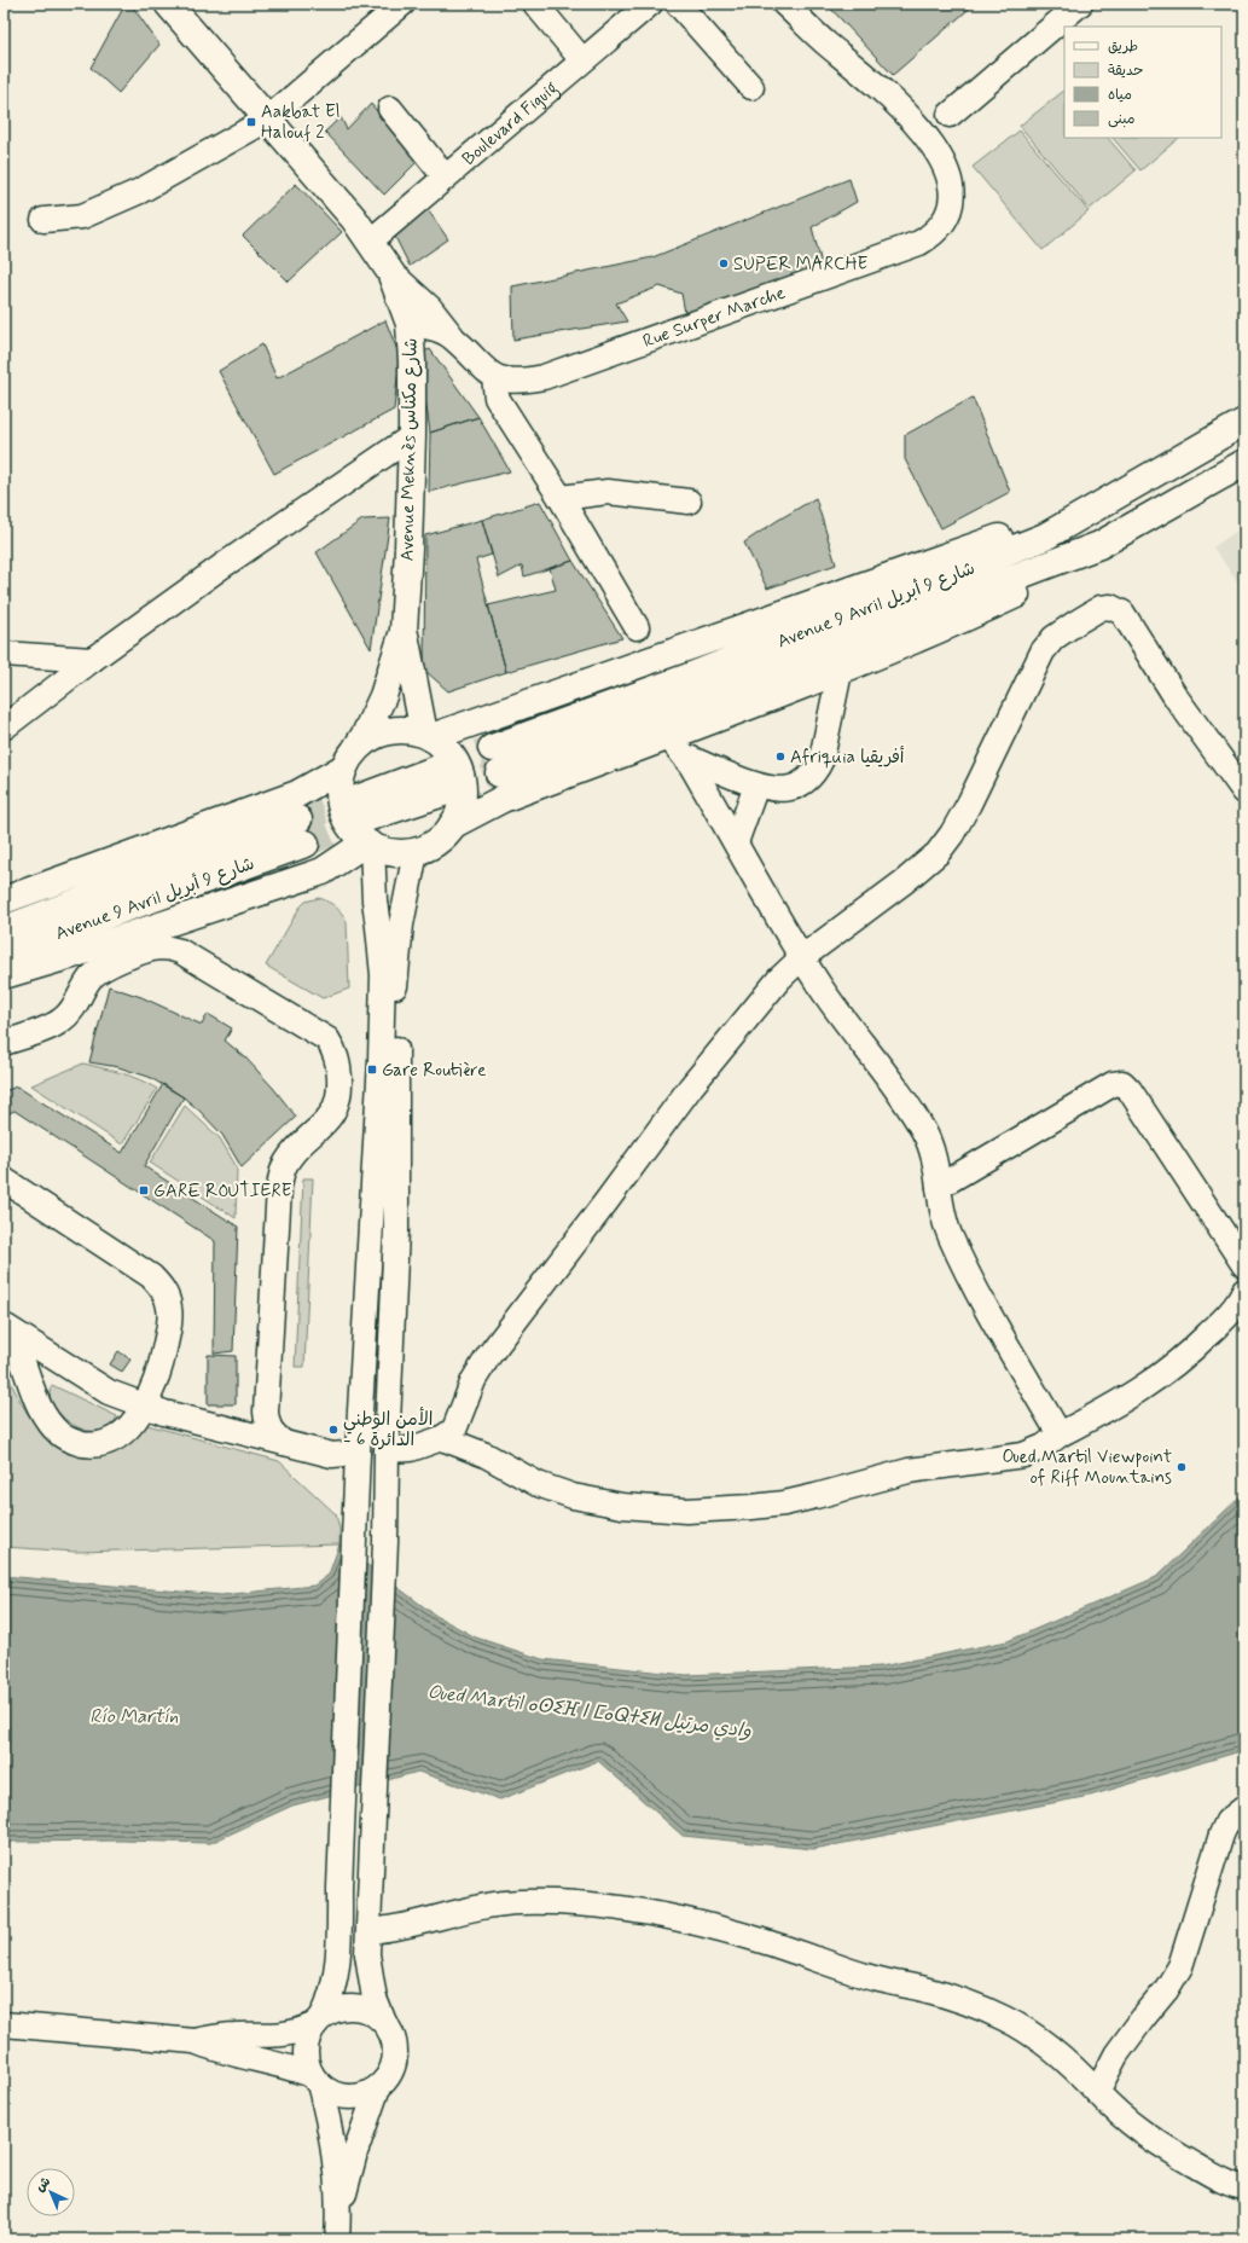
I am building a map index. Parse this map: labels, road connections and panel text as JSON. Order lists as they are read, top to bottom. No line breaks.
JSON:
{"streets":{"main road":["Avenue Meknès شارع مكناس","Avenue 9 Avril شارع 9 أبريل"],"street":["Boulevard Figuig","Rue Surper Marche"]},"crossings":[["Boulevard Figuig","Avenue Meknès شارع مكناس"]],"water":["Oued Martil ⴰⵙⵉⴼ ⵏ ⵎⴰⵕⵜⵉⵍ وادي مرتيل","Río Martín"],"places":{"transit":["Aakbat El Halouf 2","Gare Routière","GARE ROUTIERE"],"other":["SUPER MARCHE","Afriquia أفريقيا","الأمن الوطني - الدائرة 6","Oued Martil Viewpoint of Riff Mountains"]},"legend":["طريق","حديقة","مياه","مبنى"],"north":"top left"}
